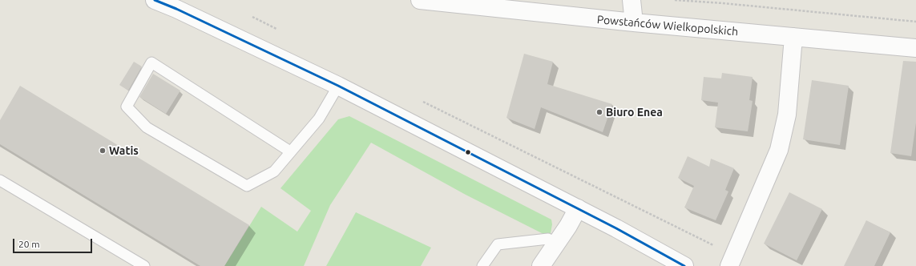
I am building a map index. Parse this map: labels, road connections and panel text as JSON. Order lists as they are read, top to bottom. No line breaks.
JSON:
{"streets":{"street":["Powstańców Wielkopolskich"]},"places":["Biuro Enea","Watis"],"scale_bar":"20 m"}
